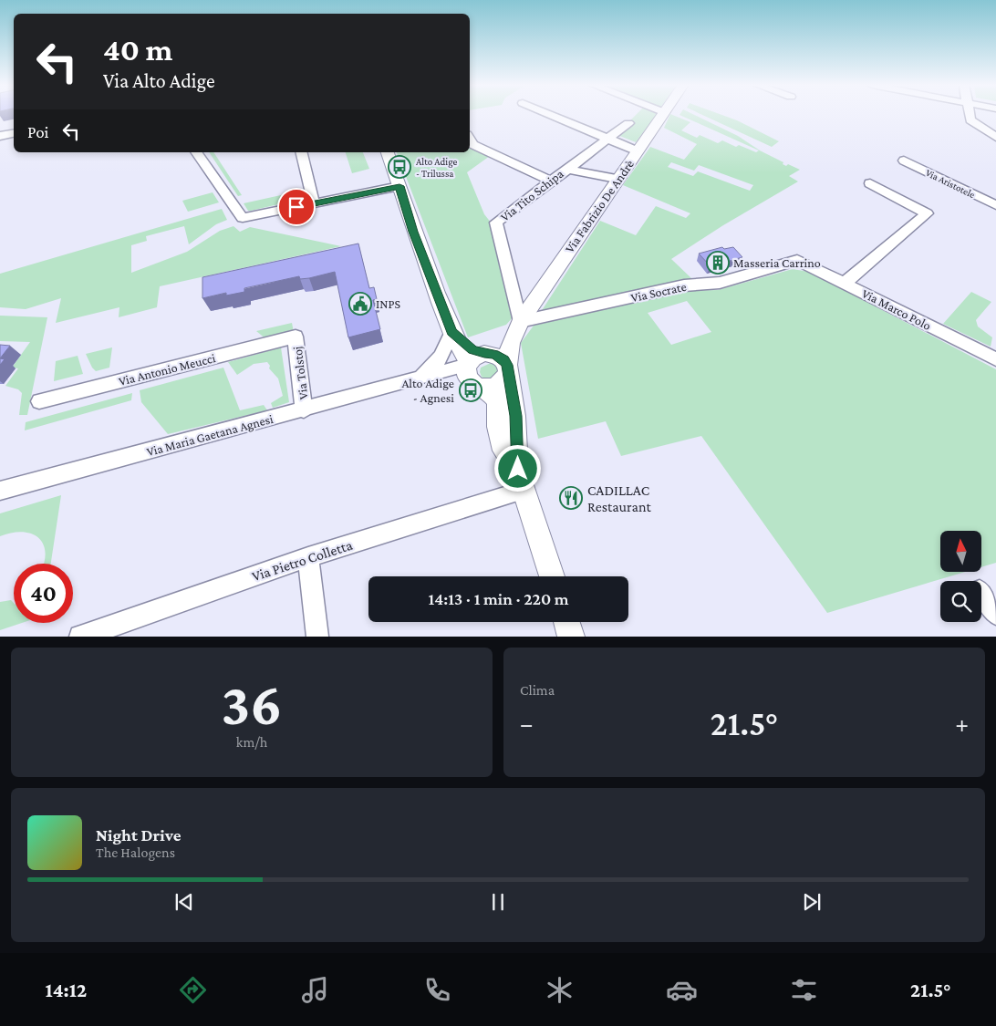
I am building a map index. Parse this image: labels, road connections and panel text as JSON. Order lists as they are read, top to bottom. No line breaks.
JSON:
{"streets":{"street":["Via Aristotele","Via Tito Schipa","Via Fabrizio De Andrè","Via Socrate","Via Marco Polo","Via Antonio Meucci","Via Tolstoj","Via Maria Gaetana Agnesi","Via Pietro Colletta"]},"crossings":[["Via Tito Schipa","Via Fabrizio De Andrè"],["Via Tito Schipa","Via Socrate"],["Via Fabrizio De Andrè","Via Socrate"],["Via Fabrizio De Andrè","Via Maria Gaetana Agnesi"],["Via Socrate","Via Marco Polo"],["Via Antonio Meucci","Via Tolstoj"],["Via Tolstoj","Via Maria Gaetana Agnesi"]],"places":{"bus stop":["Alto Adige - Trilussa","Alto Adige - Agnesi"],"building":["Masseria Carrino"],"public building":["INPS"],"restaurant":["CADILLAC Restaurant"]},"north":"top","page":{"turn":["40 m","Via Alto Adige"],"then":"Poi","limit":"40","trip":"14:13 · 1 min · 220 m","tile":[["36","km/h"],"Clima"],"heat":["−","21.5°","+"],"song":["Night Drive","The Halogens"],"tabs":["14:12","21.5°"]}}
